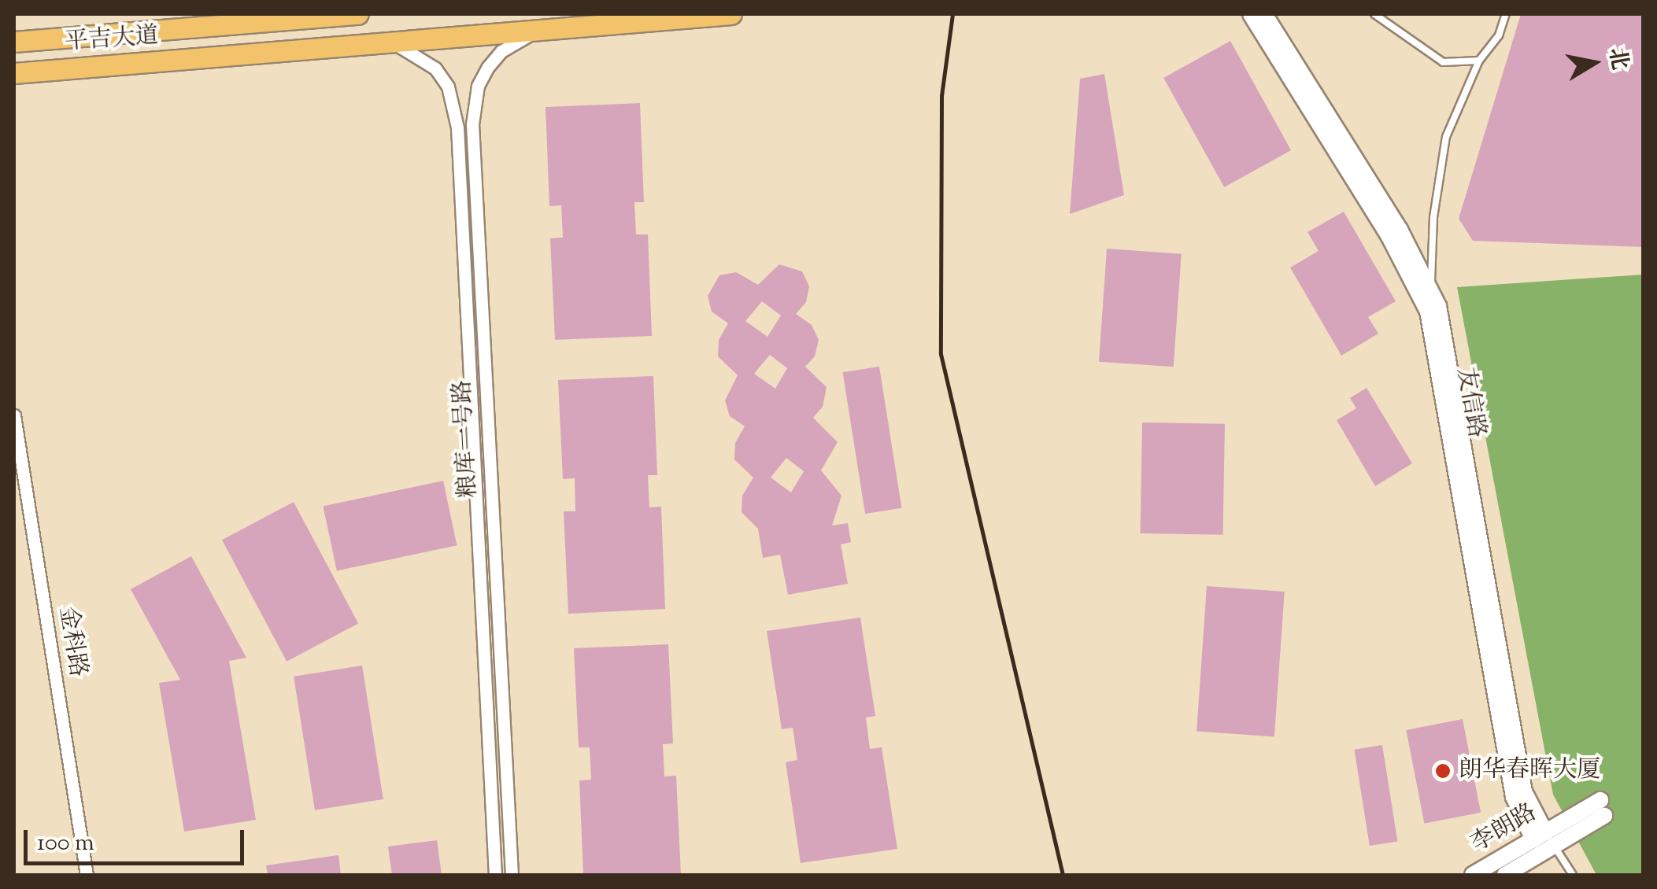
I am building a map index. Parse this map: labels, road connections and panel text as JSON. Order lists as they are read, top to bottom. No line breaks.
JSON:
{"streets":{"main road":["平吉大道"],"street":["友信路","粮库一号路","金科路","李朗路"]},"crossings":[["平吉大道","粮库一号路"],["友信路","李朗路"]],"places":["朗华春晖大厦"],"scale_bar":"100 m","north":"right"}
